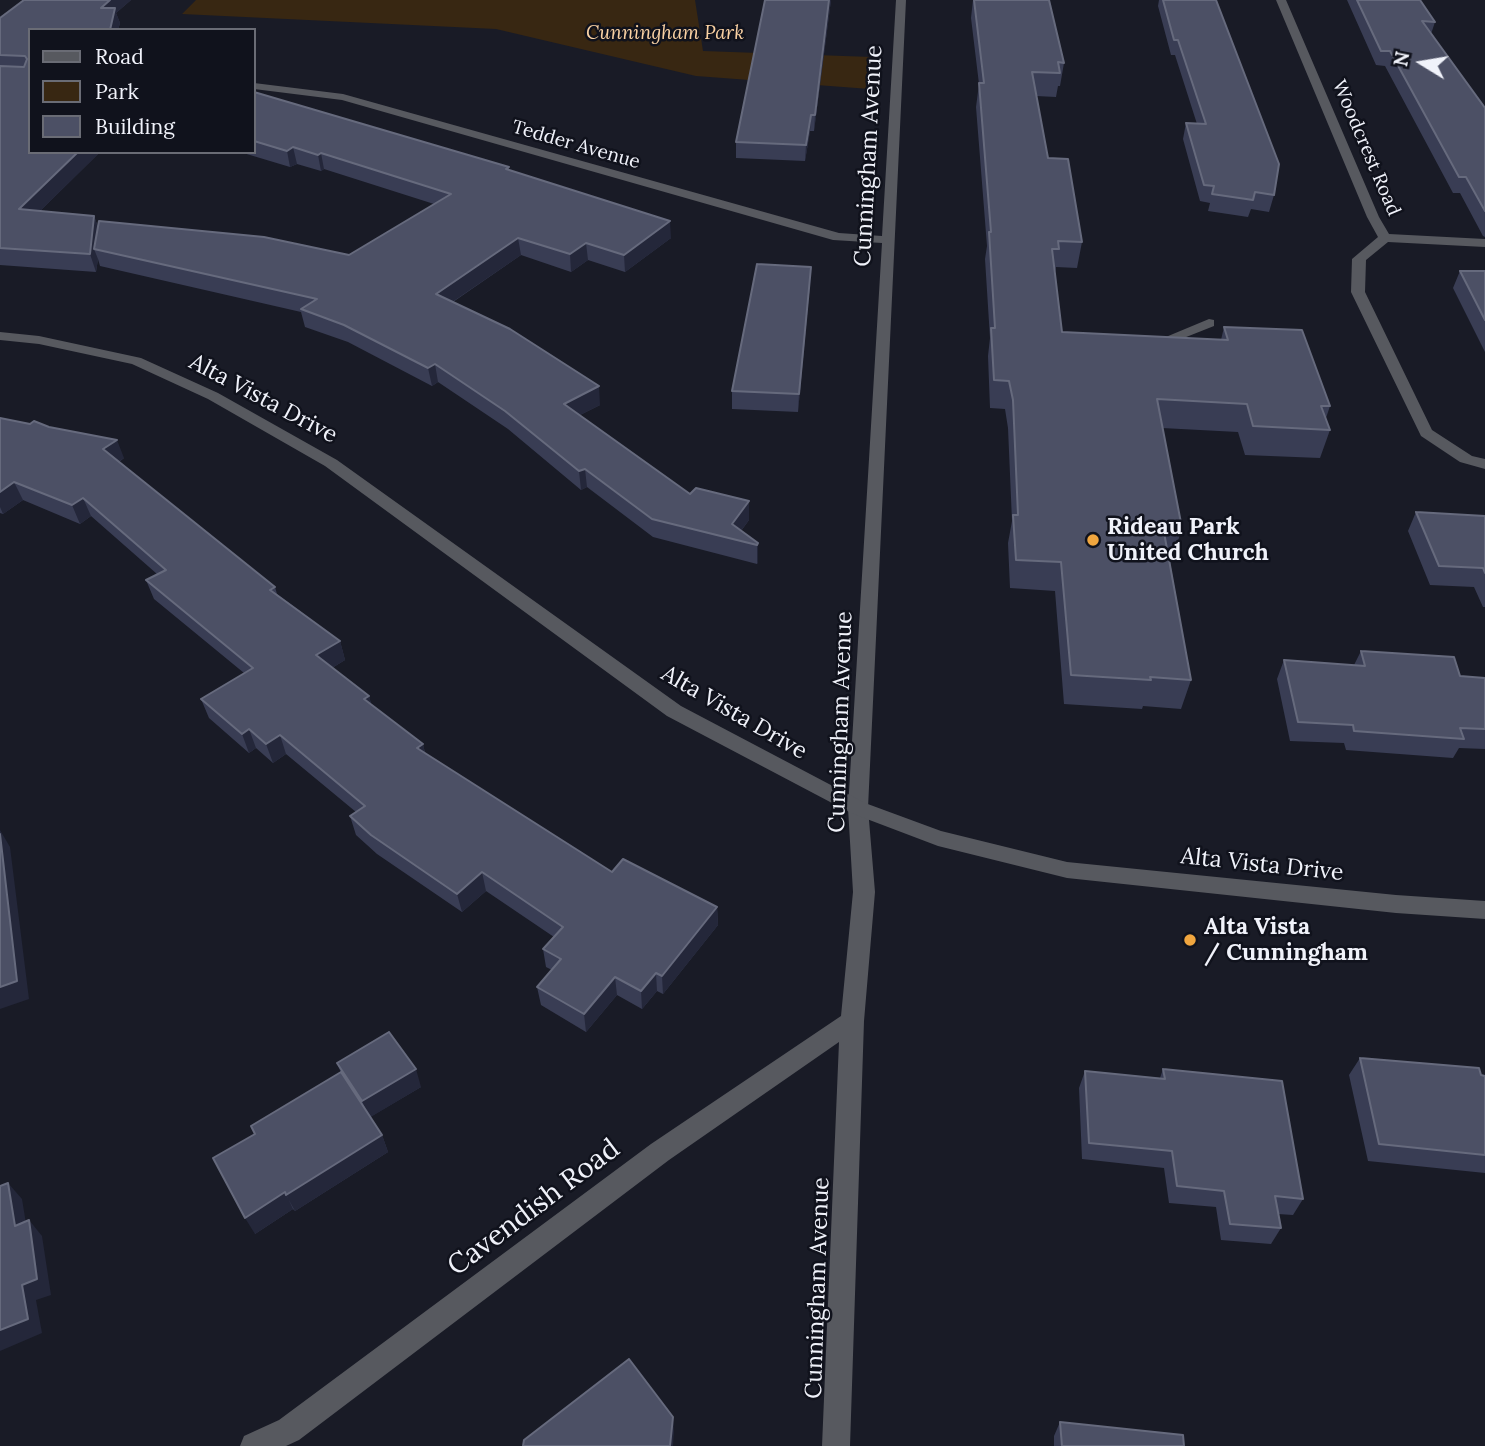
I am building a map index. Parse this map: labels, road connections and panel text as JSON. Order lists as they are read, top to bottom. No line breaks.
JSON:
{"streets":{"street":["Tedder Avenue","Woodcrest Road","Cunningham Avenue","Alta Vista Drive","Cavendish Road"]},"crossings":[["Tedder Avenue","Cunningham Avenue"],["Cunningham Avenue","Alta Vista Drive"],["Cunningham Avenue","Cavendish Road"]],"parks":["Cunningham Park"],"places":["Rideau Park United Church","Alta Vista / Cunningham"],"legend":["Road","Park","Building"],"north":"left"}
